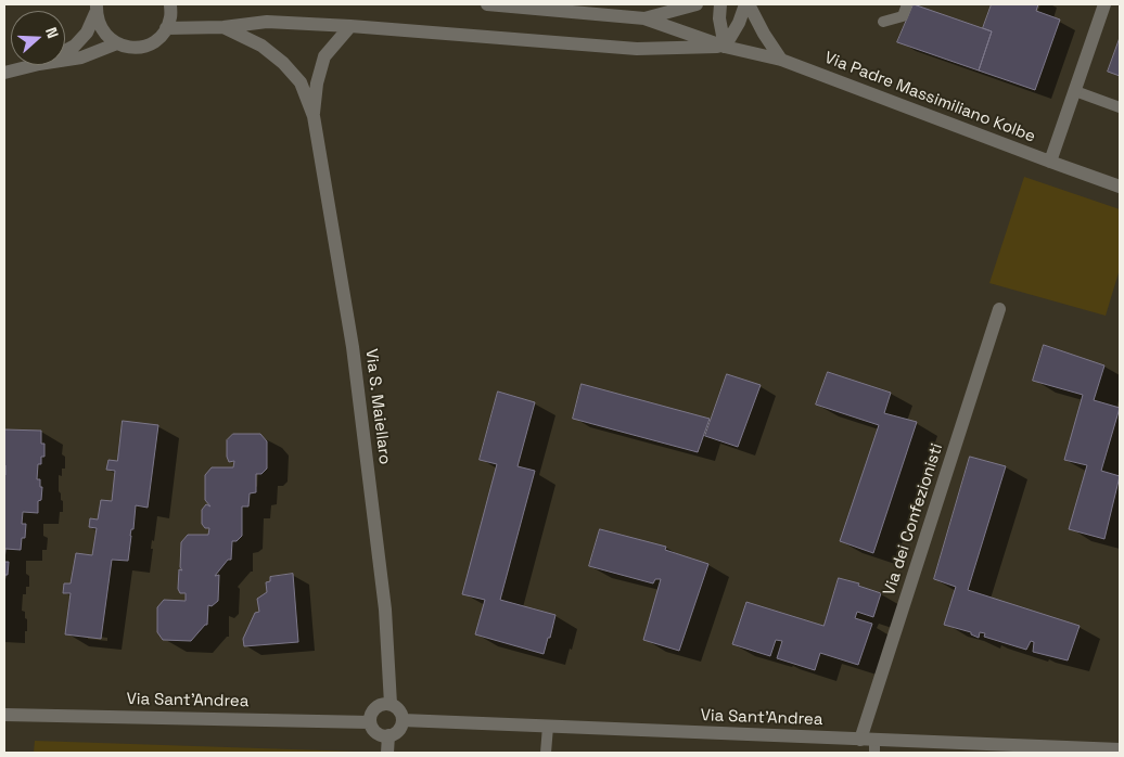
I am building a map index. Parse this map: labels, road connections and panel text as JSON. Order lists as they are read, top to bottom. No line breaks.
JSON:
{"streets":{"street":["Via Padre Massimiliano Kolbe","Via S. Maiellaro","Via dei Confezionisti","Via Sant'Andrea"]},"crossings":[["Via Padre Massimiliano Kolbe","Via S. Maiellaro"],["Via S. Maiellaro","Via Sant'Andrea"],["Via dei Confezionisti","Via Sant'Andrea"]],"north":"right"}
